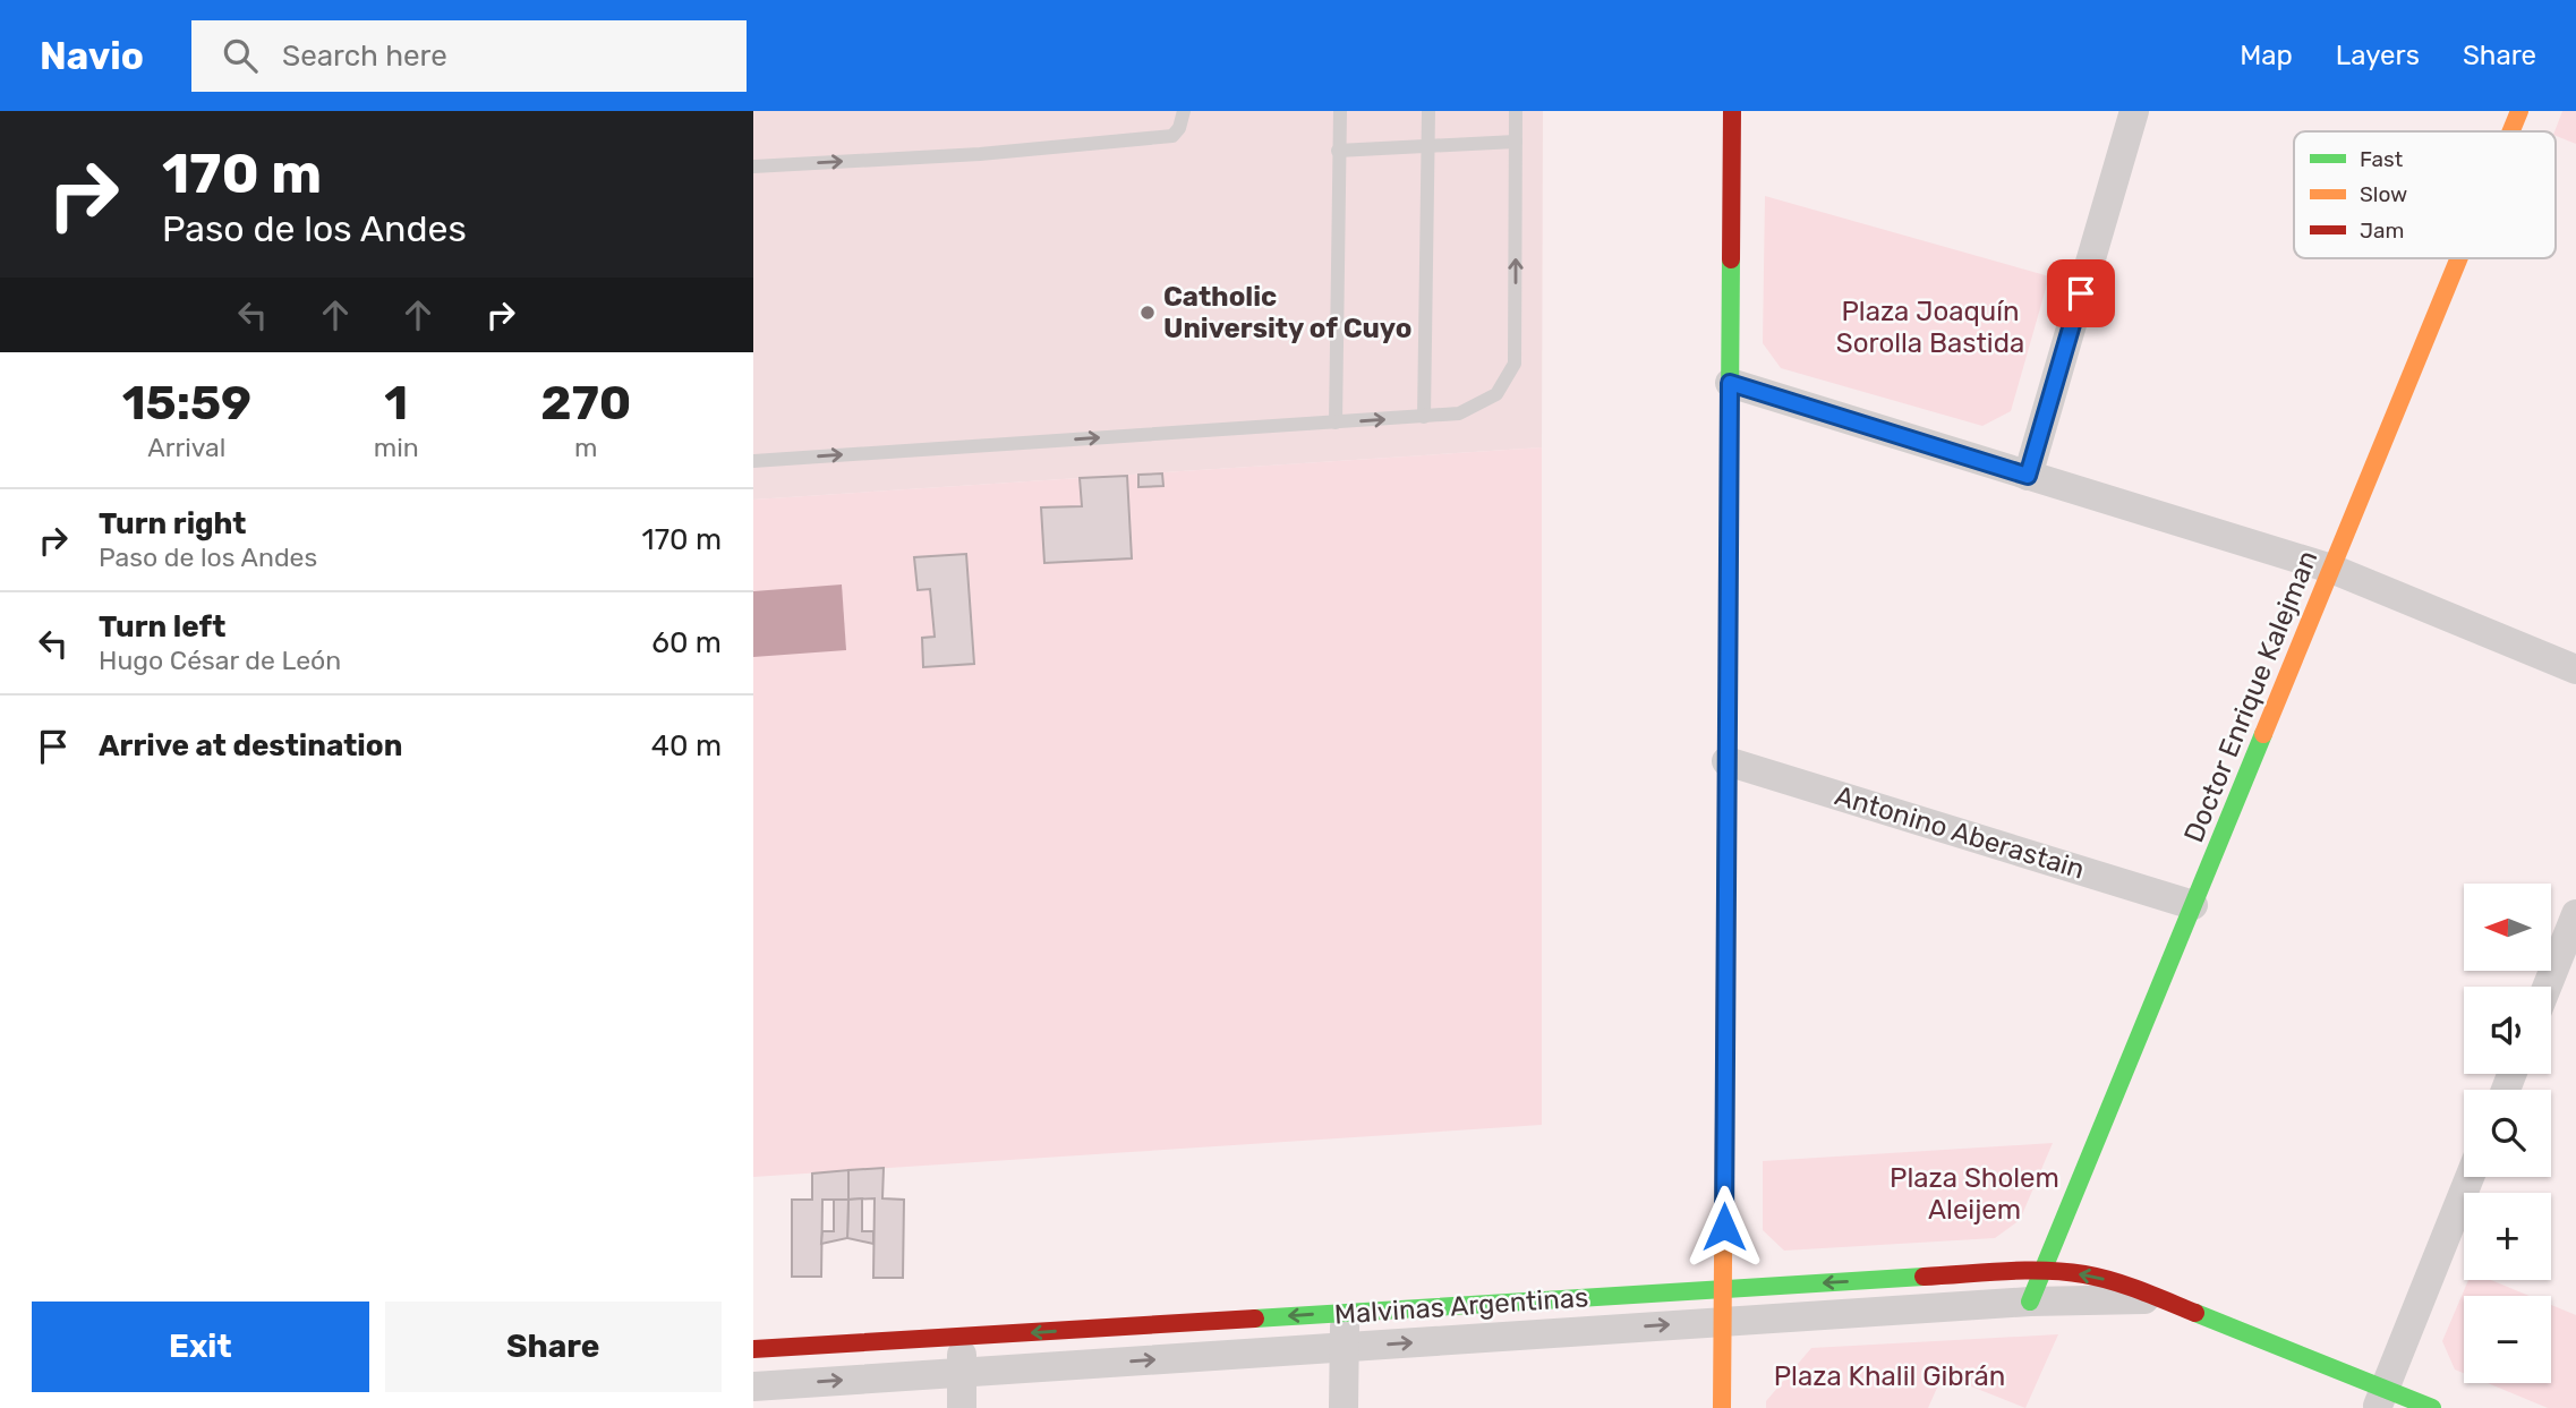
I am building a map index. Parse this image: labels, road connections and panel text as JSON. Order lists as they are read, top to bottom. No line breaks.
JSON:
{"streets":{"street":["Doctor Enrique Kalejman","Antonino Aberastain","Malvinas Argentinas"]},"crossings":[["Doctor Enrique Kalejman","Antonino Aberastain"],["Doctor Enrique Kalejman","Malvinas Argentinas"]],"parks":["Plaza Joaquín Sorolla Bastida","Plaza Sholem Aleijem","Plaza Khalil Gibrán"],"places":["Catholic University of Cuyo"],"legend":["Fast","Slow","Jam"],"north":"left","page":{"header":"Navio","search":"Search here","nav":["Map","Layers","Share"],"turn":["170 m","Paso de los Andes"],"eta":["15:59","Arrival","1","min","270","m"],"list":[{"name":"Turn right","note":"Paso de los Andes","value":"170 m"},{"name":"Turn left","note":"Hugo César de León","value":"60 m"},{"name":"Arrive at destination","value":"40 m"}],"map_buttons":["+","−"],"buttons":["Exit","Share"]}}
